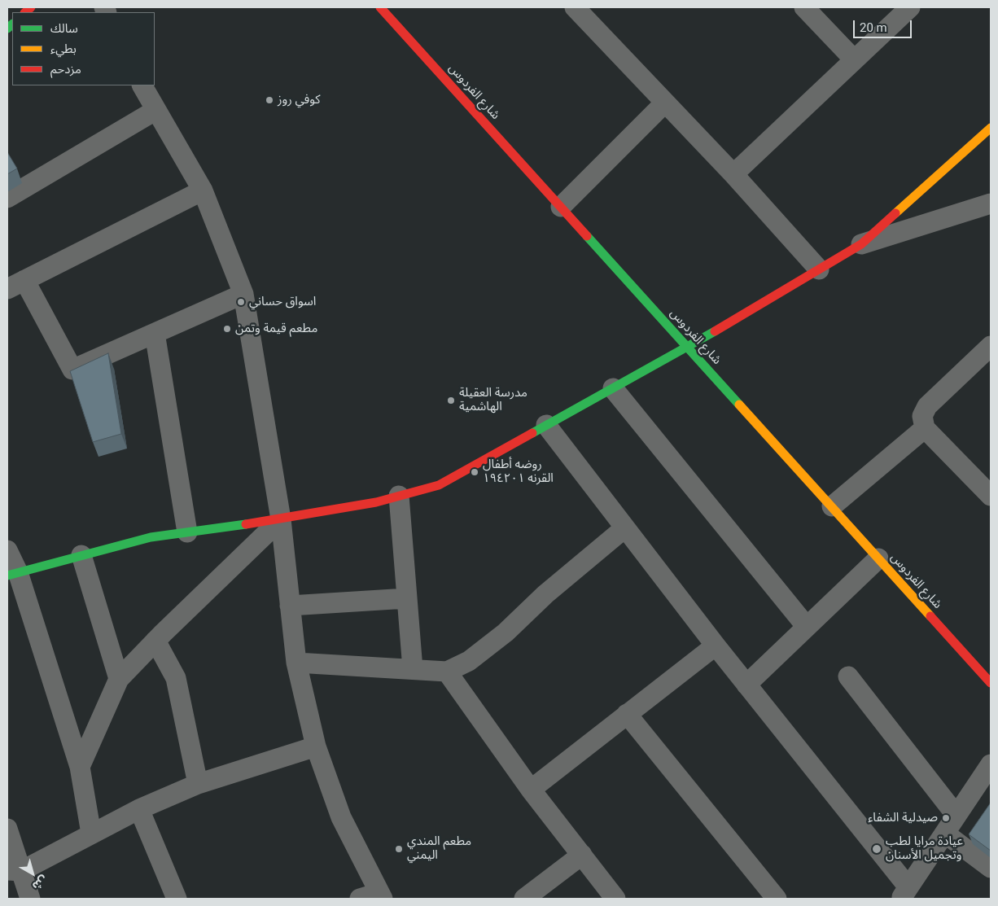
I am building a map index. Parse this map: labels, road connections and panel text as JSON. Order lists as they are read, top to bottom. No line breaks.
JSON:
{"streets":{"street":["شارع الفردوس"]},"places":["كوفي روز","اسواق حساني","مطعم قيمة وتمن","مدرسة العقيلة الهاشمية","روضه أطفال القرنه ١٩٤٢٠١","صيدلية الشفاء","مطعم المندي اليمني","عيادة مرايا لطب وتجميل الأسنان"],"legend":["سالك","بطيء","مزدحم"],"scale_bar":"20 m","north":"bottom right"}
